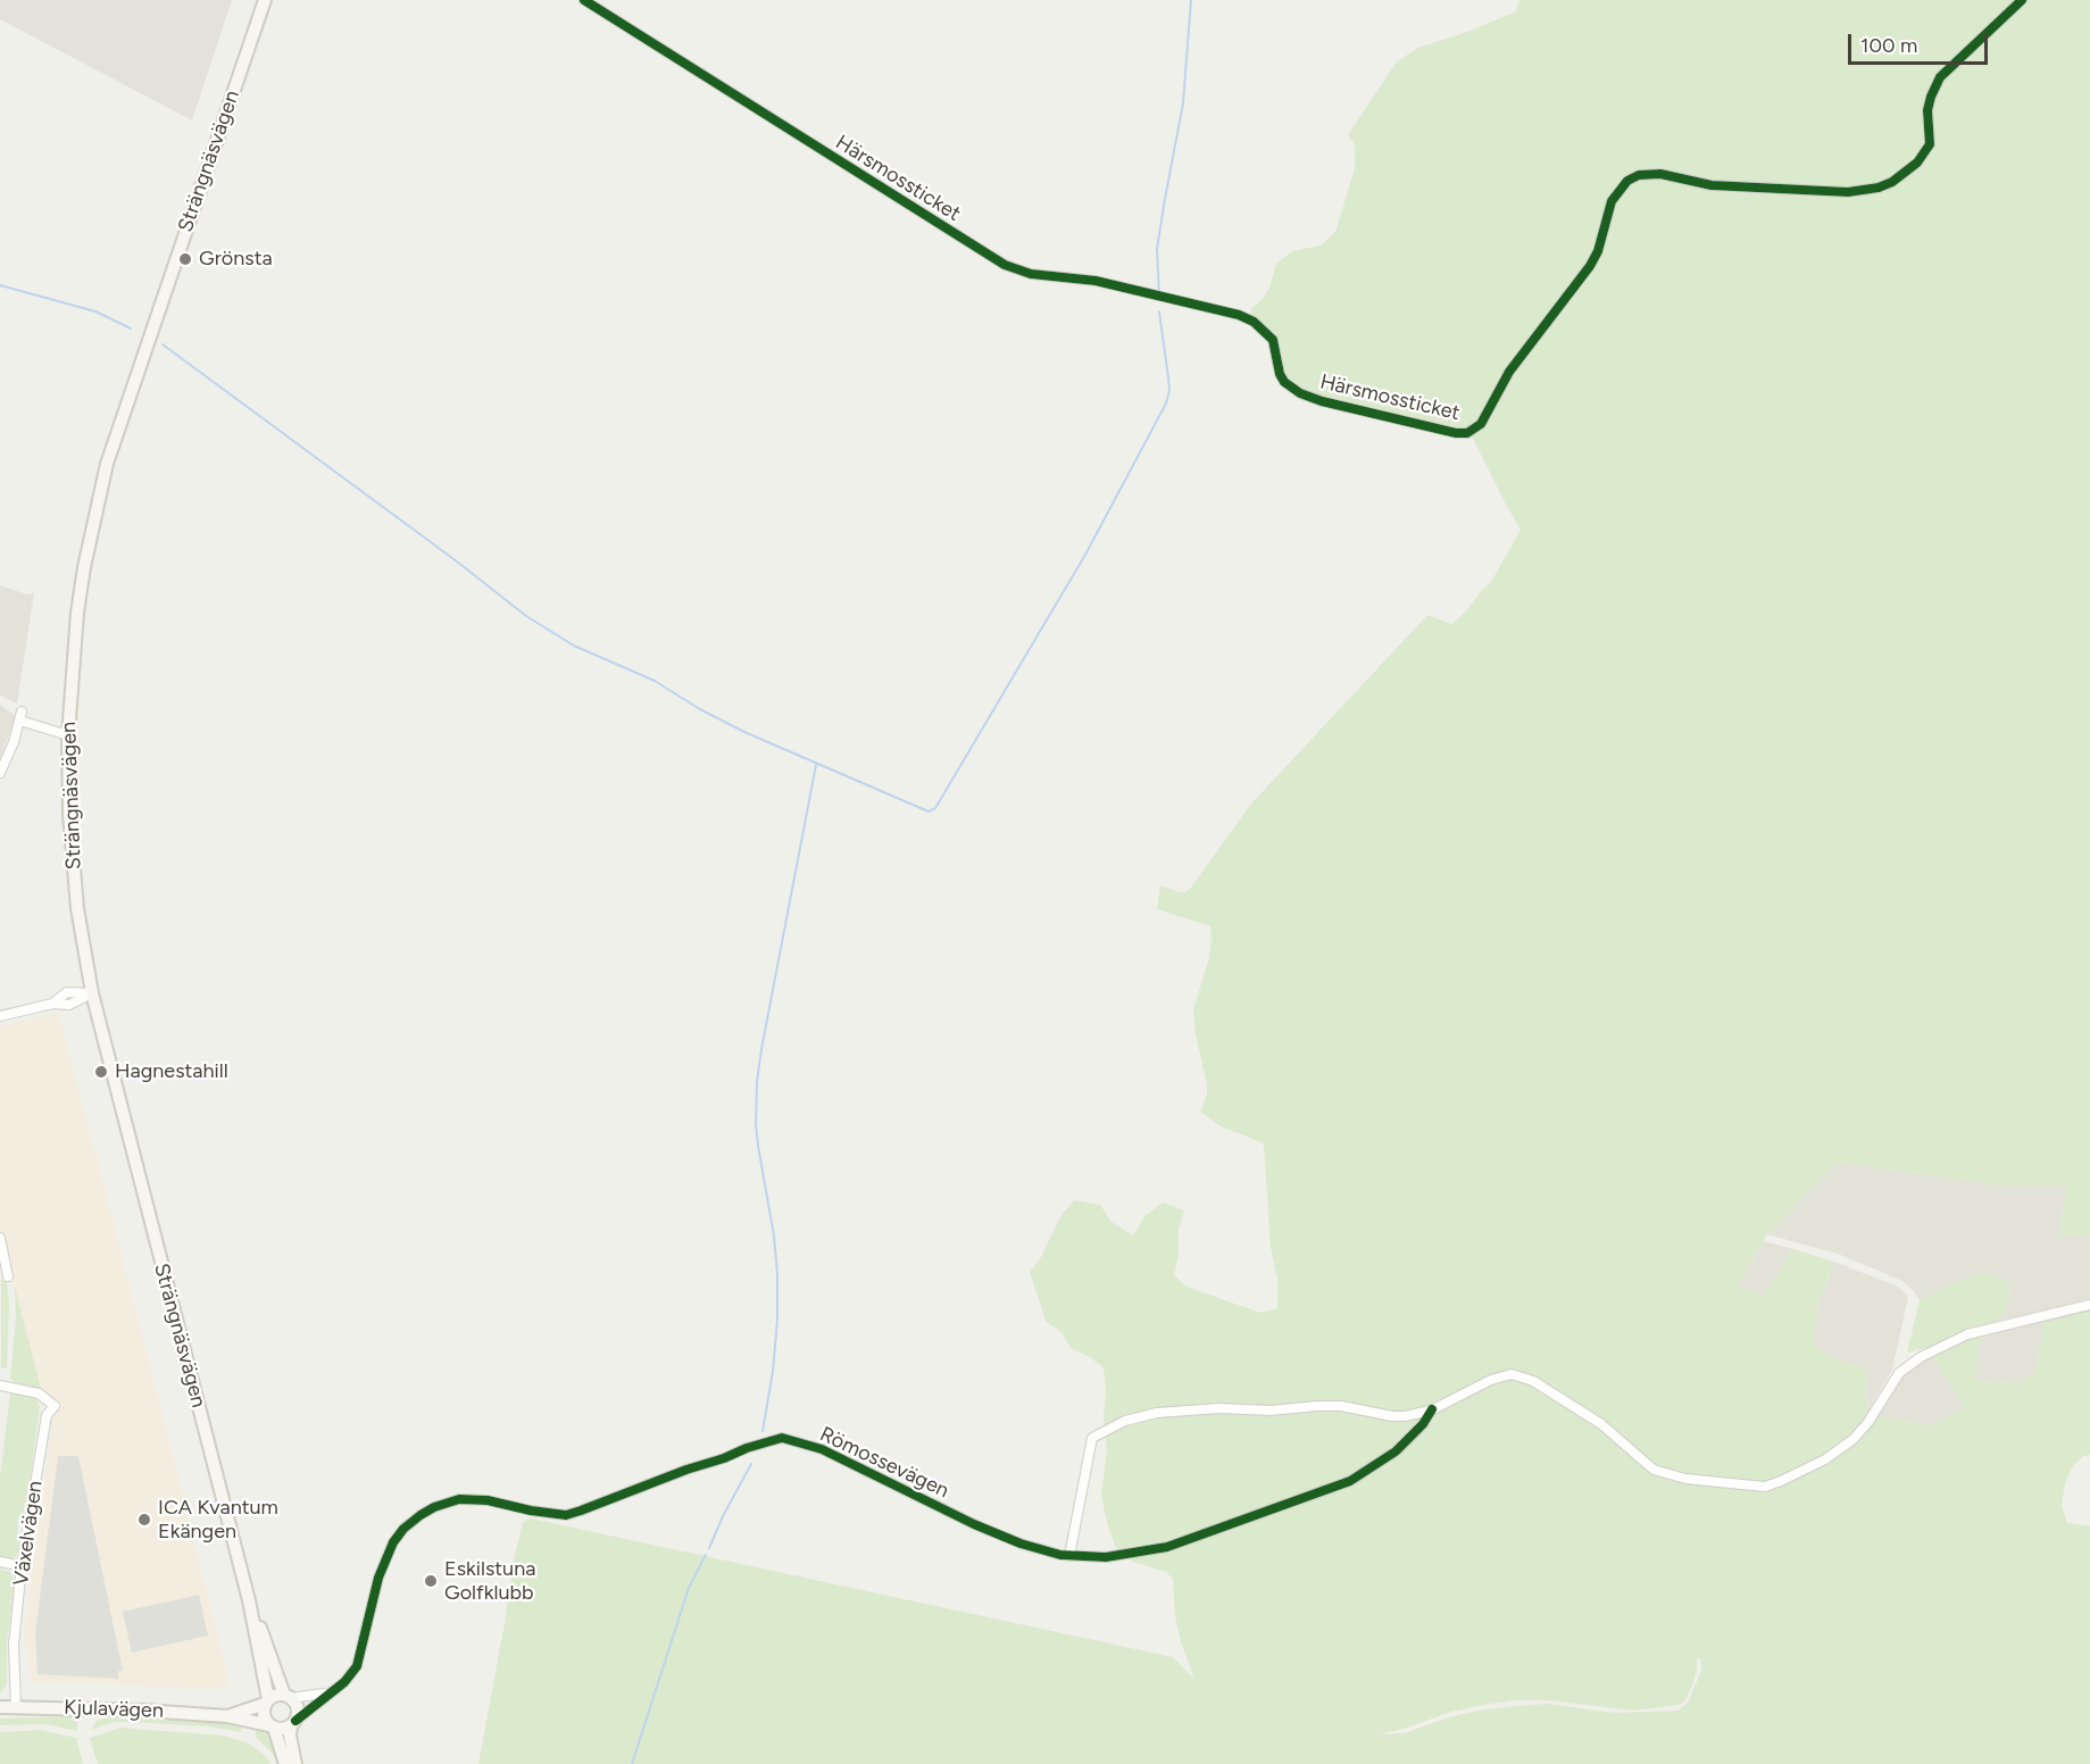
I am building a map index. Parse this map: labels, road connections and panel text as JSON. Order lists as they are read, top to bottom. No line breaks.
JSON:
{"streets":{"main road":["Strängnäsvägen","Kjulavägen"],"street":["Härsmossticket","Römossevägen","Växelvägen"]},"crossings":[["Strängnäsvägen","Römossevägen"],["Strängnäsvägen","Kjulavägen"],["Römossevägen","Kjulavägen"],["Växelvägen","Kjulavägen"]],"places":["Grönsta","Hagnestahill","ICA Kvantum Ekängen","Eskilstuna Golfklubb"],"scale_bar":"100 m"}
